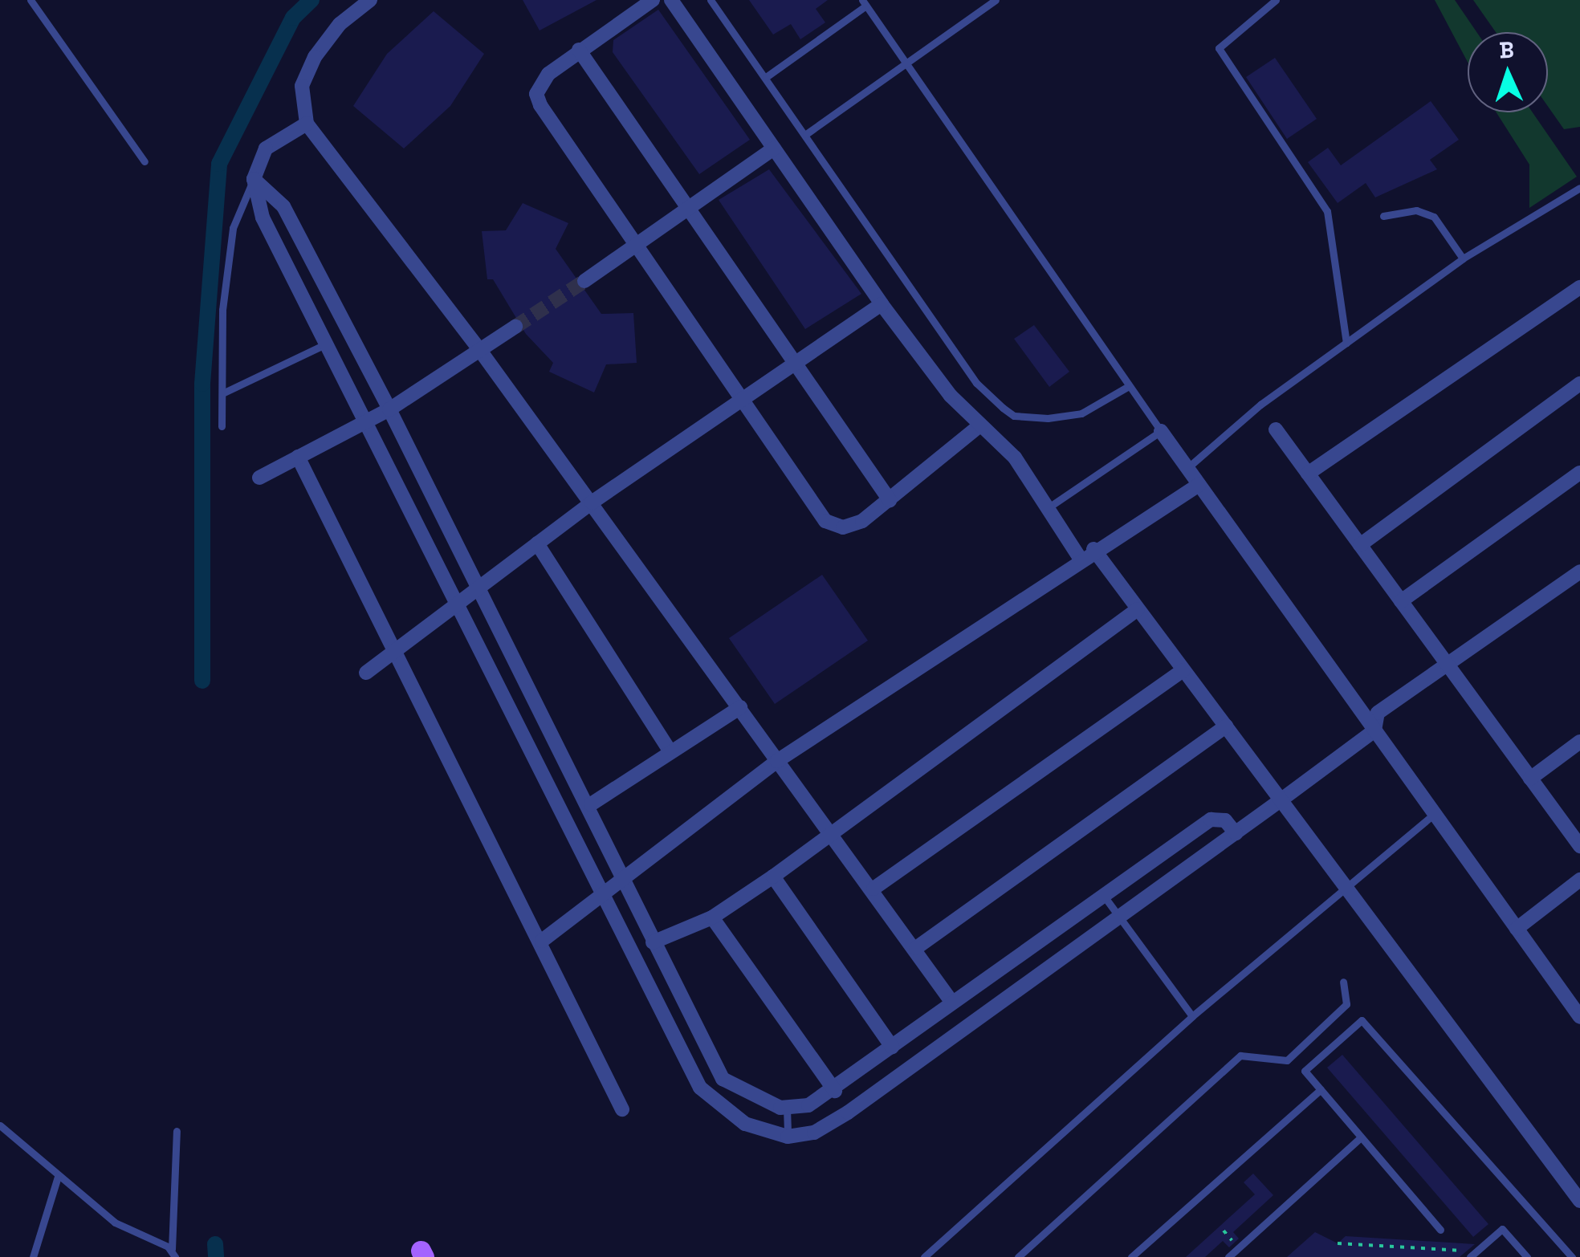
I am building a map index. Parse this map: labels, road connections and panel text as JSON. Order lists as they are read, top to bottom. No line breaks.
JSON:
{"north":"top"}
